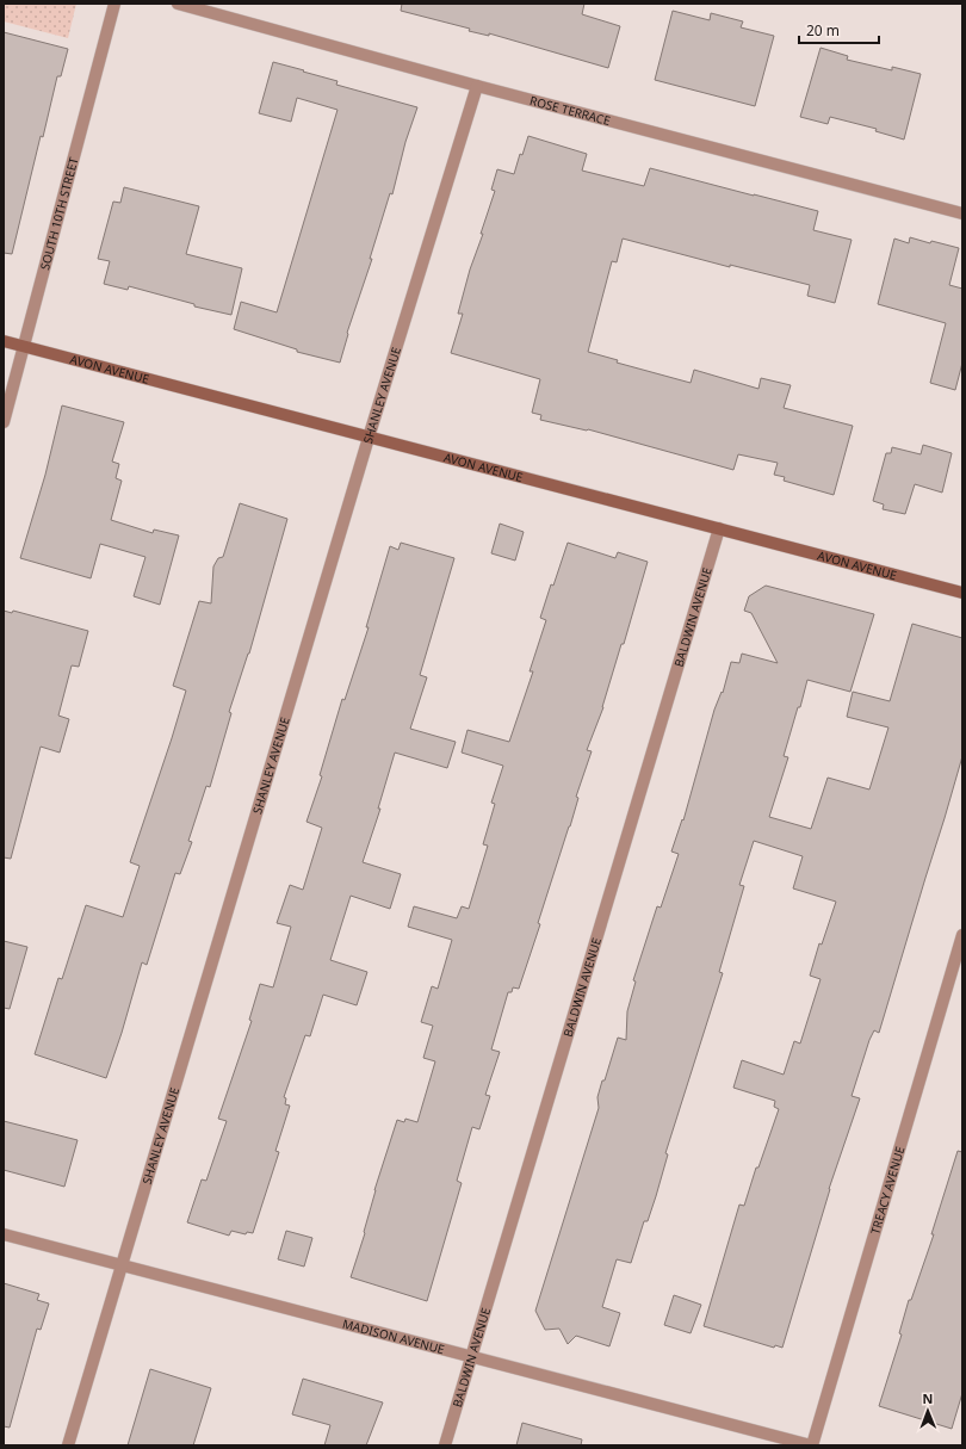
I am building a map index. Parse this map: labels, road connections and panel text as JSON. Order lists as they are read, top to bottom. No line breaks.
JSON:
{"streets":{"street":["ROSE TERRACE","SOUTH 10TH STREET","AVON AVENUE","SHANLEY AVENUE","BALDWIN AVENUE","TREACY AVENUE","MADISON AVENUE"]},"crossings":[["ROSE TERRACE","SHANLEY AVENUE"],["SOUTH 10TH STREET","AVON AVENUE"],["AVON AVENUE","SHANLEY AVENUE"],["AVON AVENUE","BALDWIN AVENUE"],["SHANLEY AVENUE","MADISON AVENUE"],["BALDWIN AVENUE","MADISON AVENUE"],["TREACY AVENUE","MADISON AVENUE"]],"scale_bar":"20 m","north":"top"}
